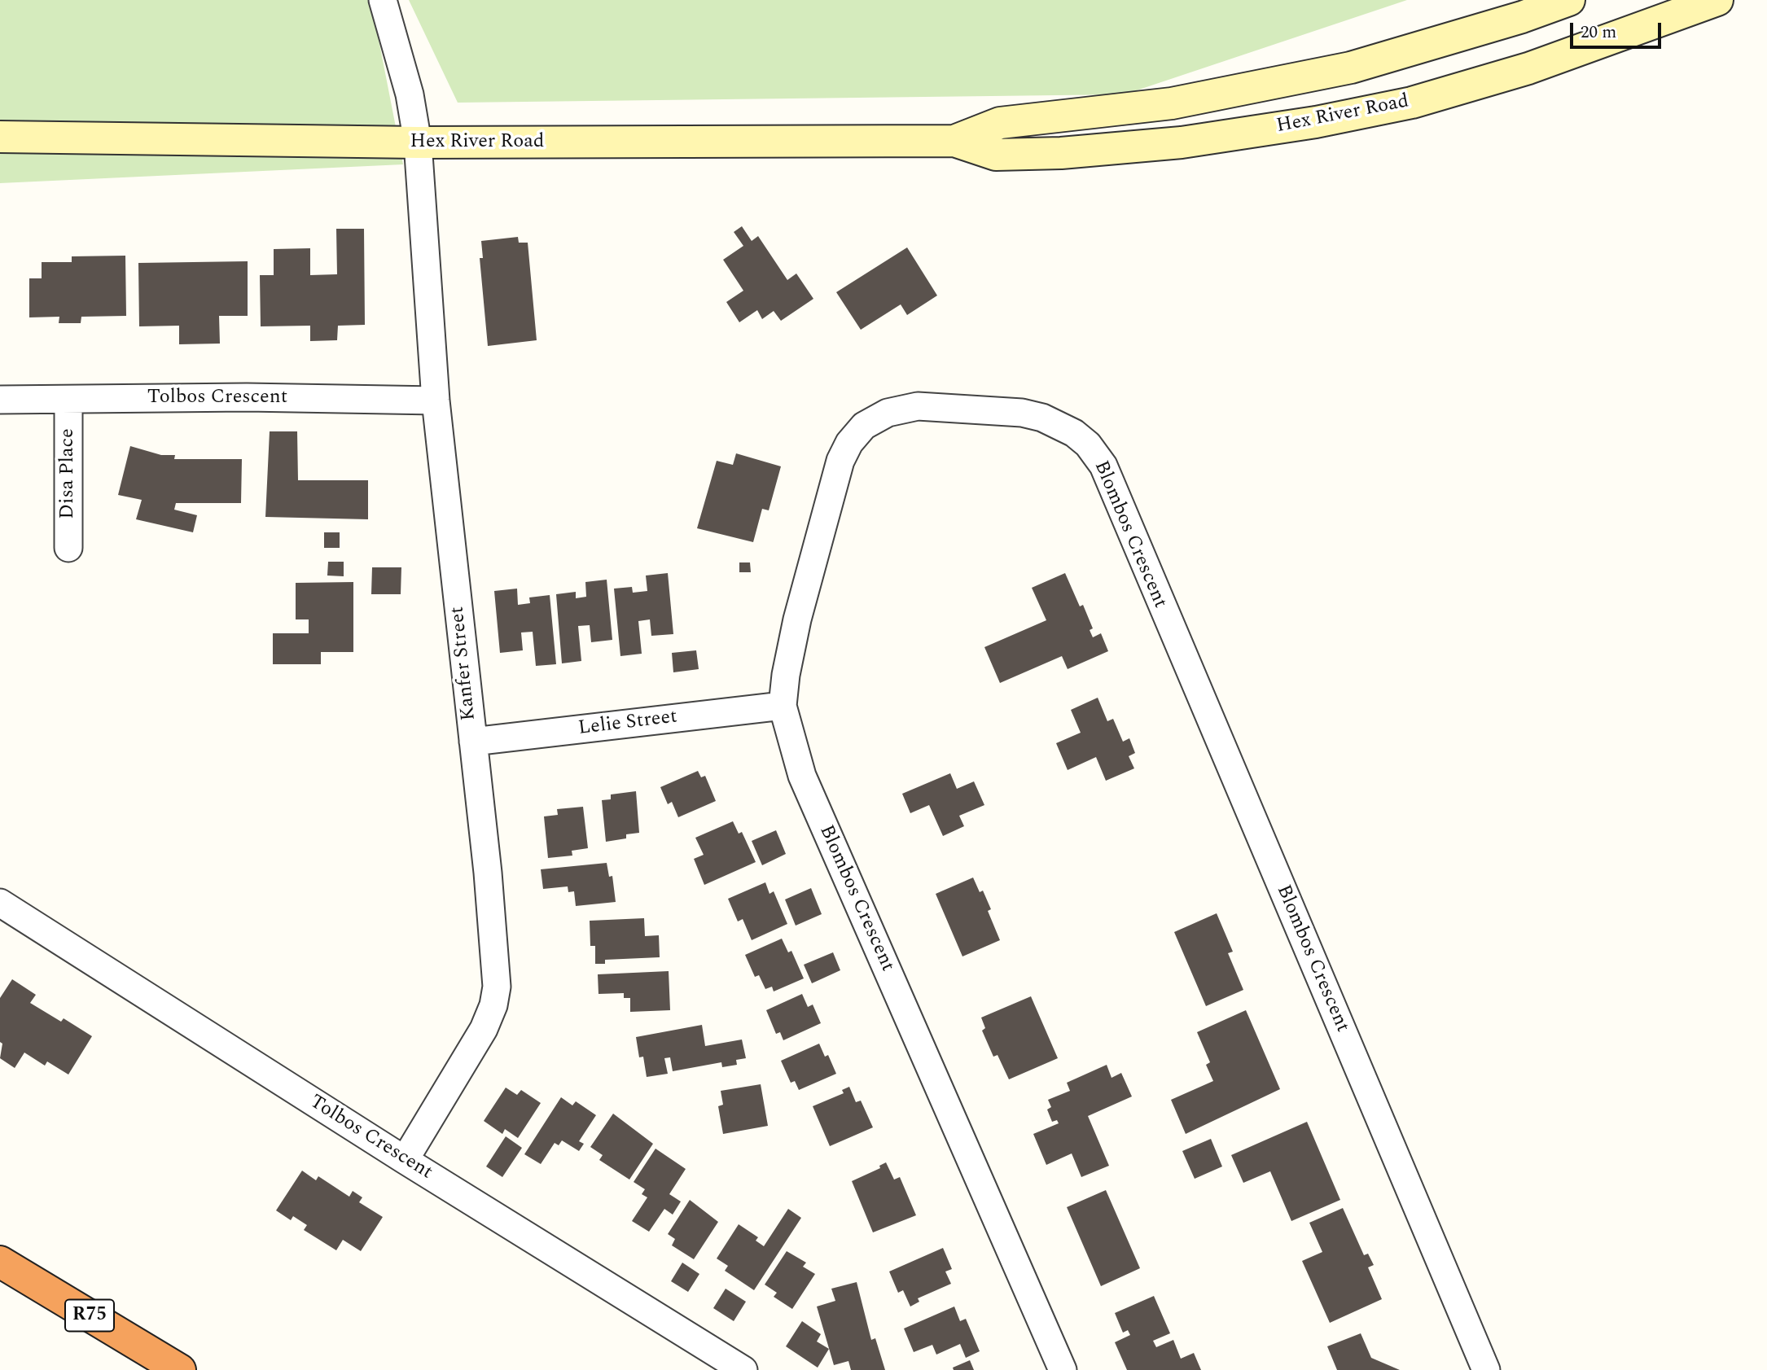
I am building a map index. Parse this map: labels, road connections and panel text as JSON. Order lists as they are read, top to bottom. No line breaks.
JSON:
{"streets":{"highway":["R75"],"street":["Hex River Road","Tolbos Crescent","Disa Place","Blombos Crescent","Kanfer Street","Lelie Street"]},"crossings":[["Hex River Road","Kanfer Street"],["Tolbos Crescent","Disa Place"],["Tolbos Crescent","Kanfer Street"],["Blombos Crescent","Lelie Street"],["Kanfer Street","Lelie Street"]],"scale_bar":"20 m"}
